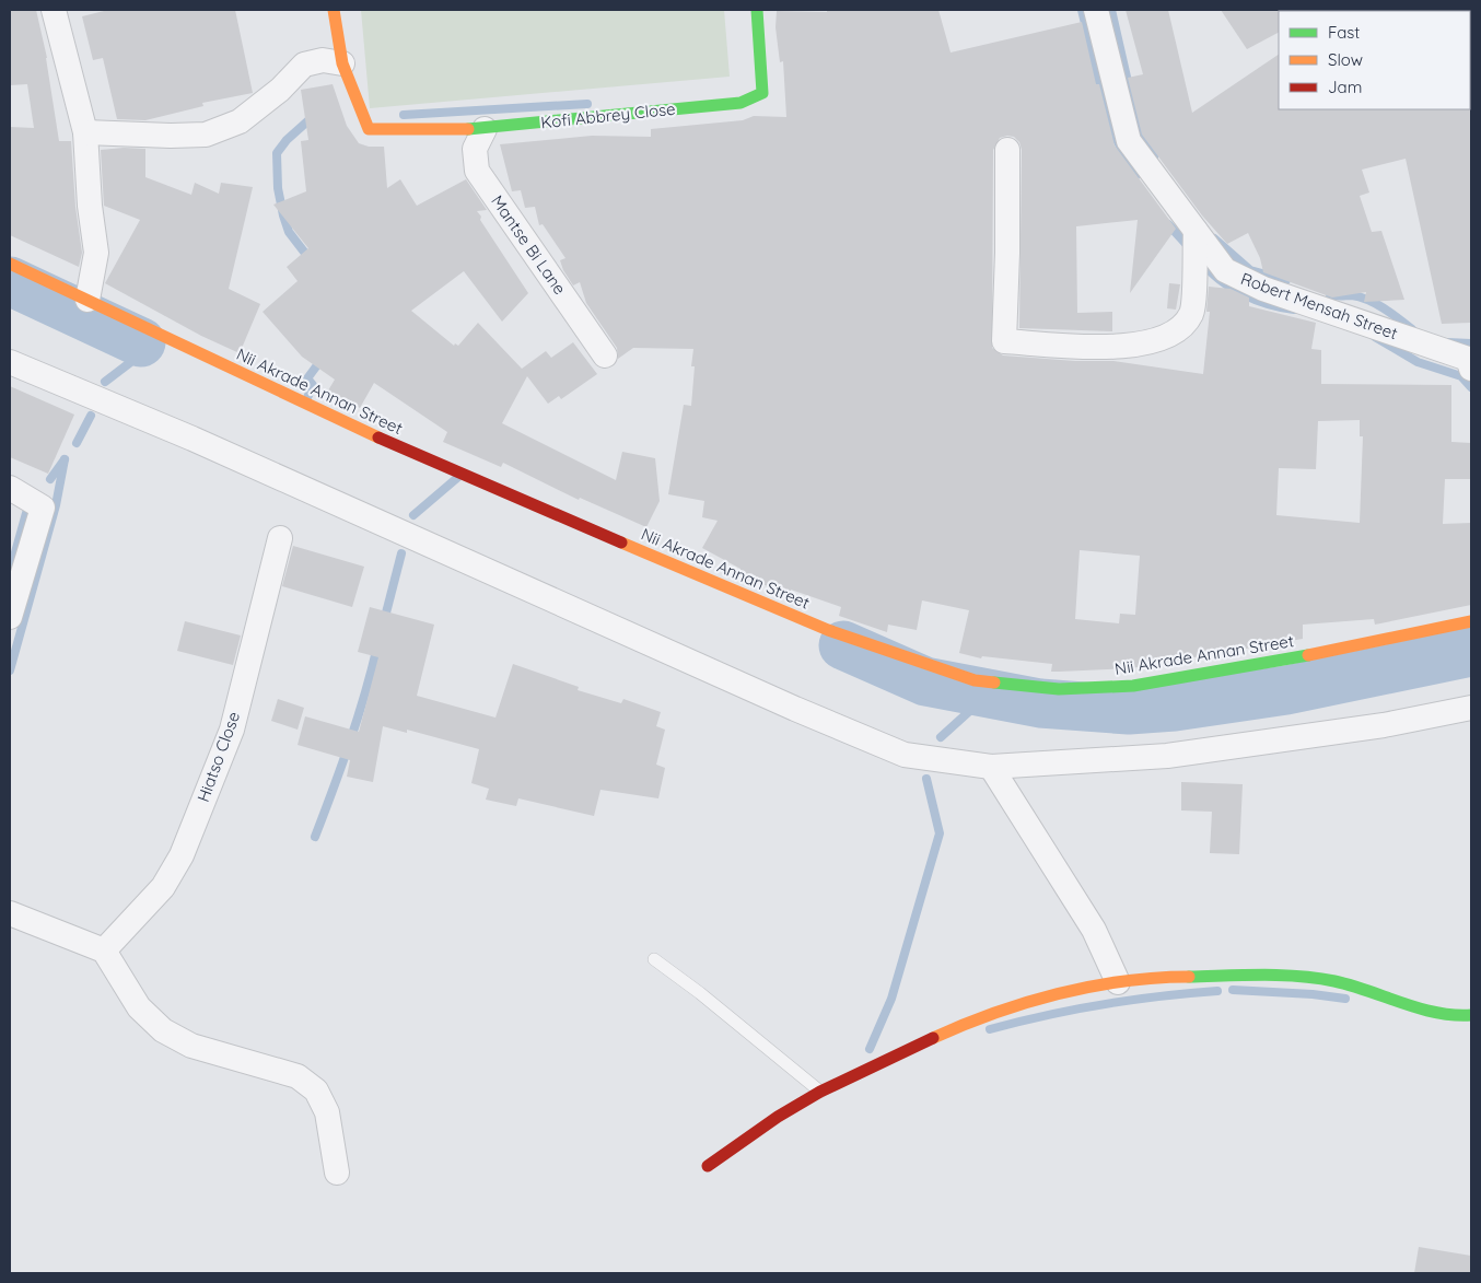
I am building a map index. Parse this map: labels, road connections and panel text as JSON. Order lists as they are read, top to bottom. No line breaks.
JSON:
{"streets":{"street":["Kofi Abbrey Close","Mantse Bi Lane","Robert Mensah Street","Nii Akrade Annan Street","Hiatso Close"]},"crossings":[["Kofi Abbrey Close","Mantse Bi Lane"]],"legend":["Fast","Slow","Jam"]}
